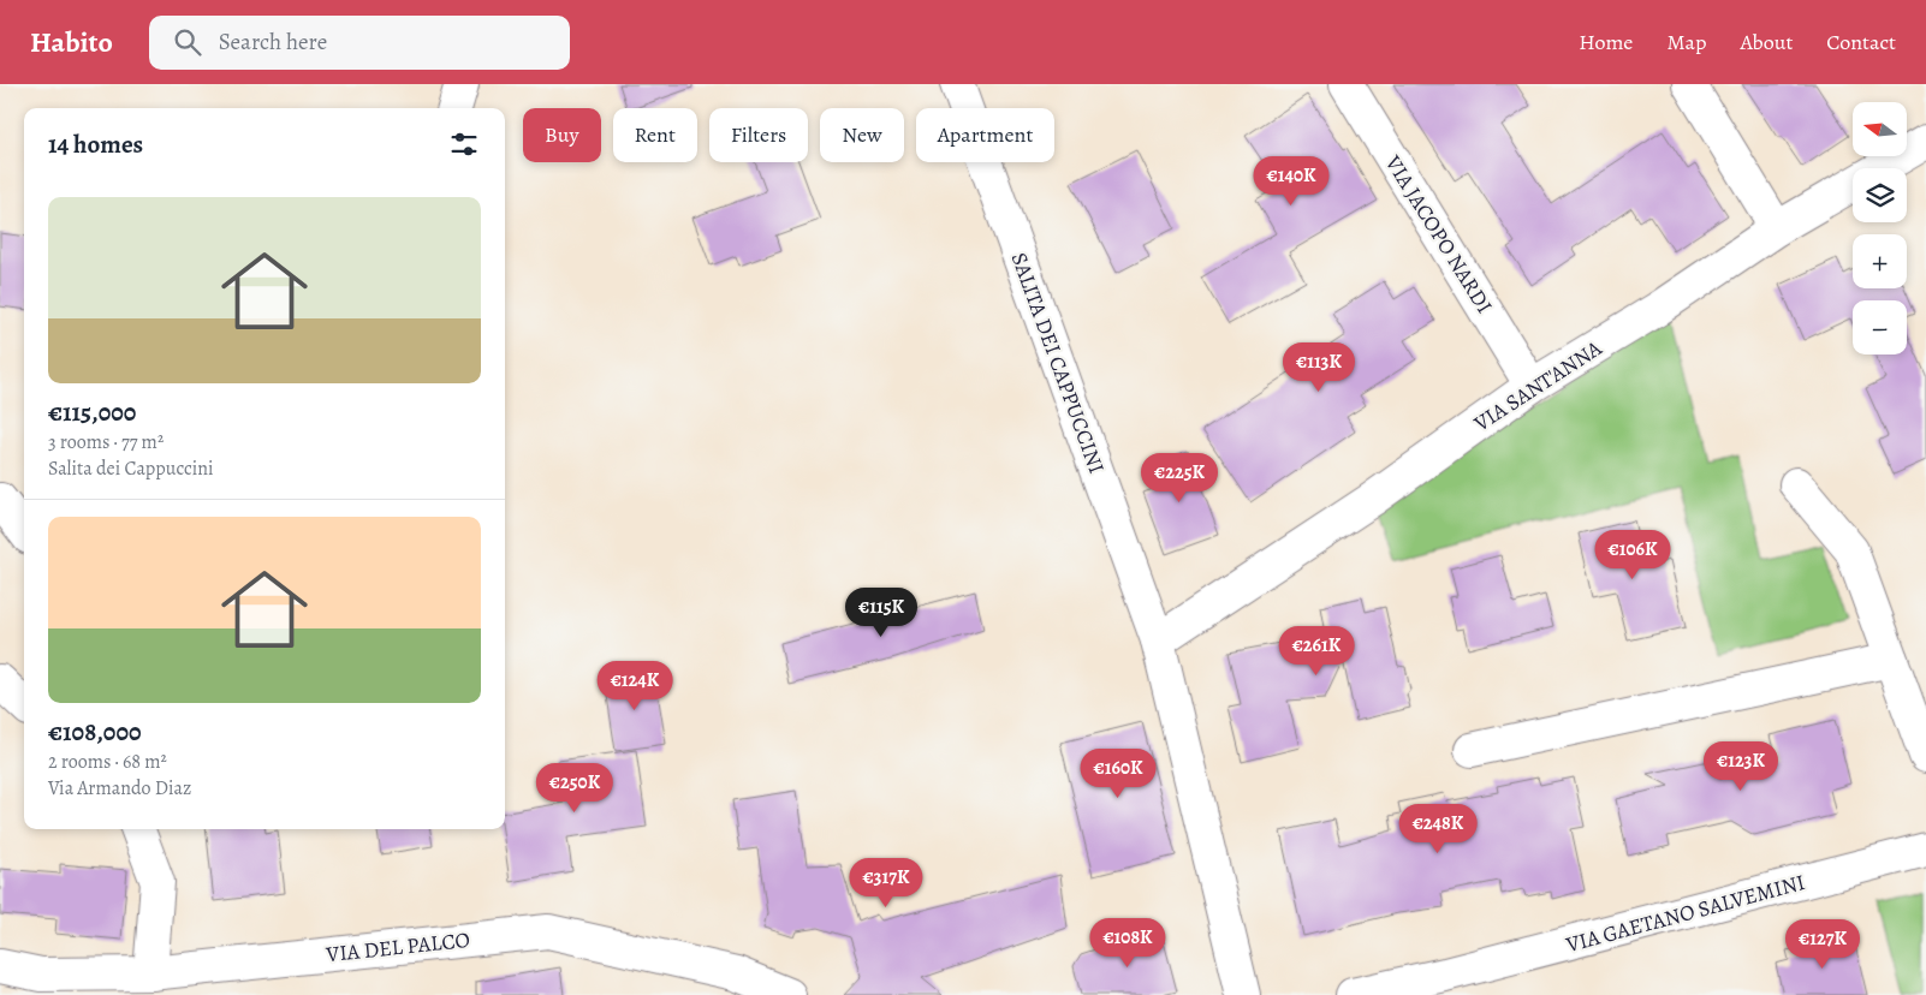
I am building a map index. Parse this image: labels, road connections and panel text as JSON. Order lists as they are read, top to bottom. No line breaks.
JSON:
{"streets":{"street":["VIA JACOPO NARDI","SALITA DEI CAPPUCCINI","VIA SANT'ANNA","VIA GAETANO SALVEMINI","VIA DEL PALCO"]},"crossings":[["VIA JACOPO NARDI","VIA SANT'ANNA"],["SALITA DEI CAPPUCCINI","VIA SANT'ANNA"]],"north":"left","page":{"header":"Habito","search":"Search here","nav":["Home","Map","About","Contact"],"map_buttons":["+","−"],"chip":["Buy","Rent","Filters","New","Apartment"],"heading":"14 homes","price":["€140K","€113K","€225K","€106K","€115K","€261K","€124K","€123K","€160K","€250K","€248K","€317K","€108K","€127K"],"list":[{"name":"€115,000","note":"3 rooms · 77 m² · Salita dei Cappuccini"},{"name":"€108,000","note":"2 rooms · 68 m² · Via Armando Diaz"}]}}
